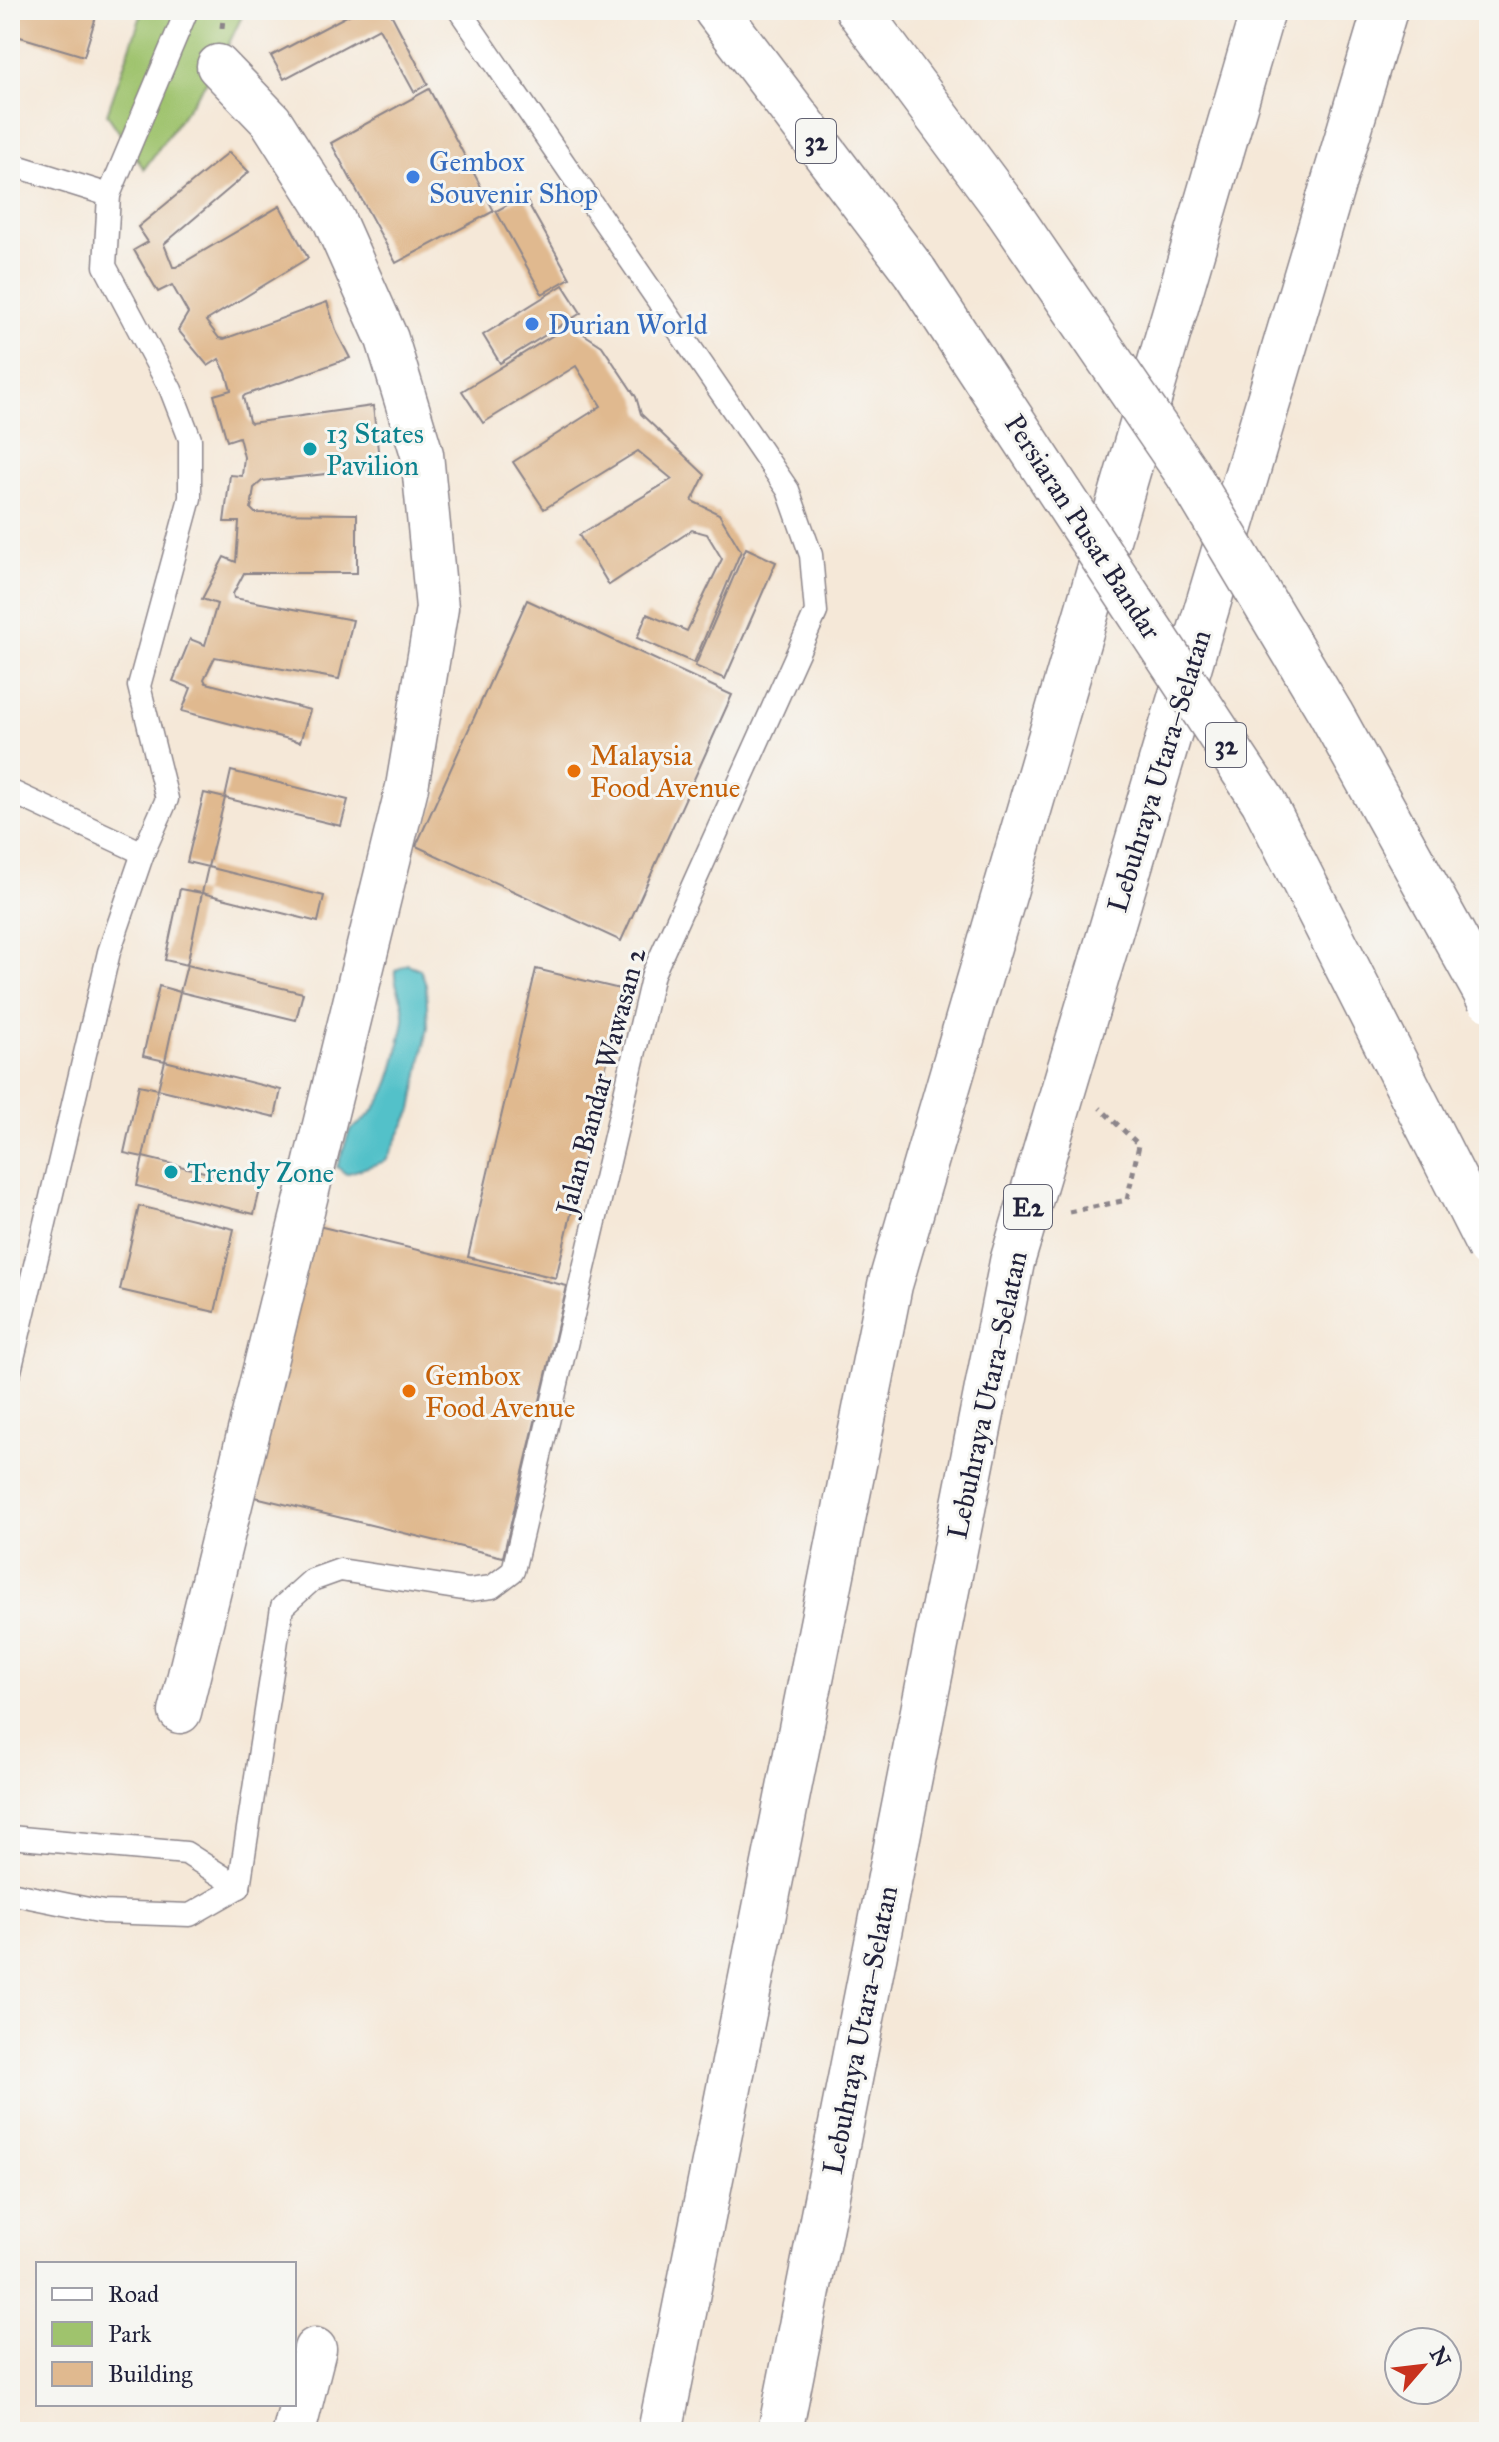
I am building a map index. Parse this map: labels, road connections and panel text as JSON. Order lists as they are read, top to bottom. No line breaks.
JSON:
{"streets":{"main road":["32","Persiaran Pusat Bandar","Lebuhraya Utara–Selatan","E2"],"lane":["Jalan Bandar Wawasan 2"]},"places":["Gembox Souvenir Shop","Durian World","13 States Pavilion","Malaysia Food Avenue","Trendy Zone","Gembox Food Avenue"],"legend":["Road","Park","Building"],"north":"top right"}
